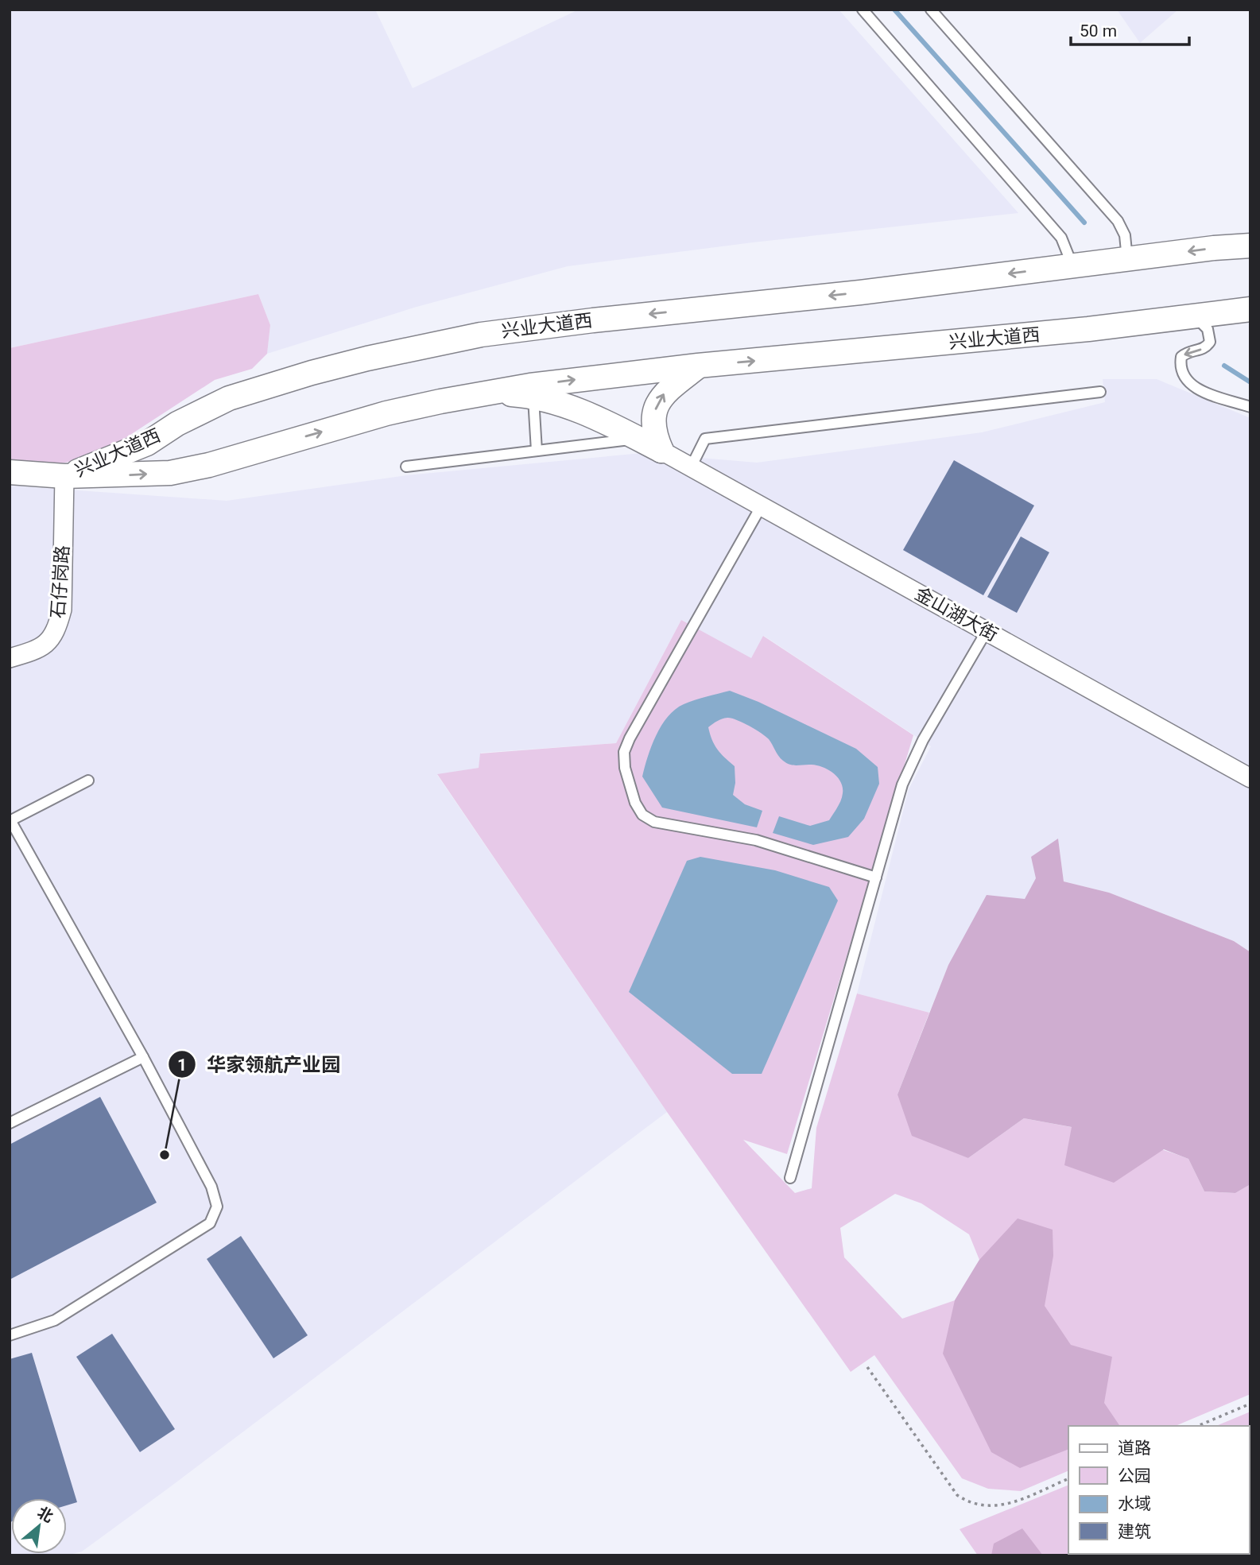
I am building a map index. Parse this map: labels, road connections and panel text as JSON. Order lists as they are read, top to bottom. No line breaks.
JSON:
{"streets":{"street":["兴业大道西","石仔岗路","金山湖大街"]},"crossings":[["兴业大道西","石仔岗路"]],"places":["华家领航产业园"],"legend":["道路","公园","水域","建筑"],"scale_bar":"50 m","north":"top right"}
